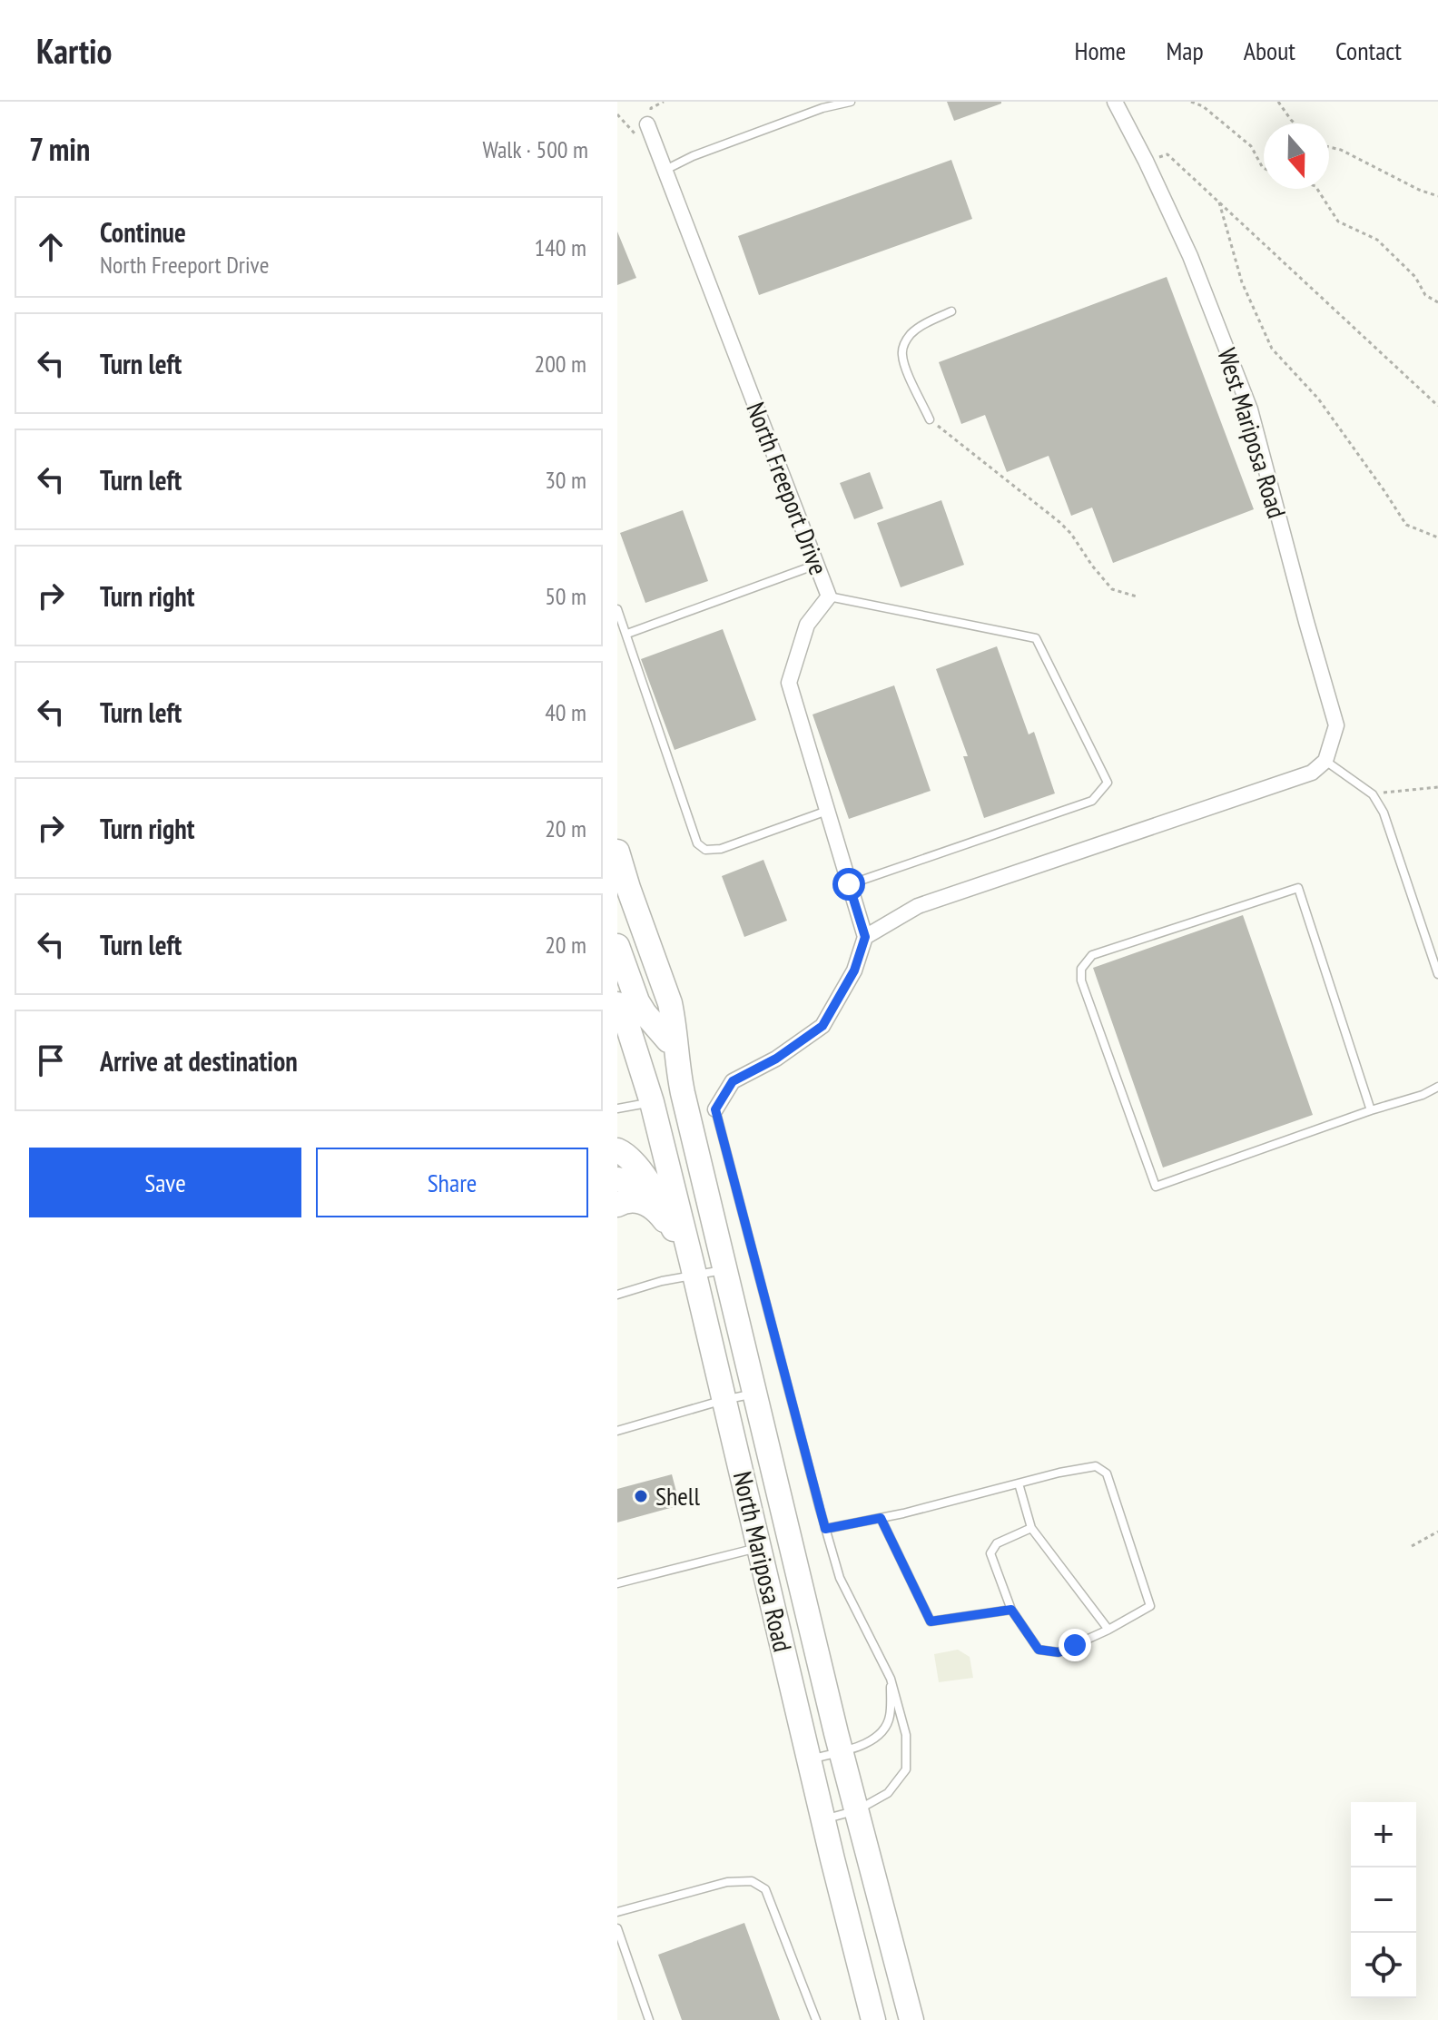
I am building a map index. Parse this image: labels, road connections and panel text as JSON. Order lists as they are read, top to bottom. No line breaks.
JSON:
{"streets":{"highway":["North Mariposa Road"],"street":["West Mariposa Road","North Freeport Drive"]},"places":["Shell"],"north":"bottom","page":{"header":"Kartio","nav":["Home","Map","About","Contact"],"heading":["7 min","Walk · 500 m"],"list":[["Continue","North Freeport Drive","140 m"],["Turn left","200 m"],["Turn left","30 m"],["Turn right","50 m"],["Turn left","40 m"],["Turn right","20 m"],["Turn left","20 m"],"Arrive at destination"],"buttons":["Save","Share"],"map_buttons":["+","−"]}}
